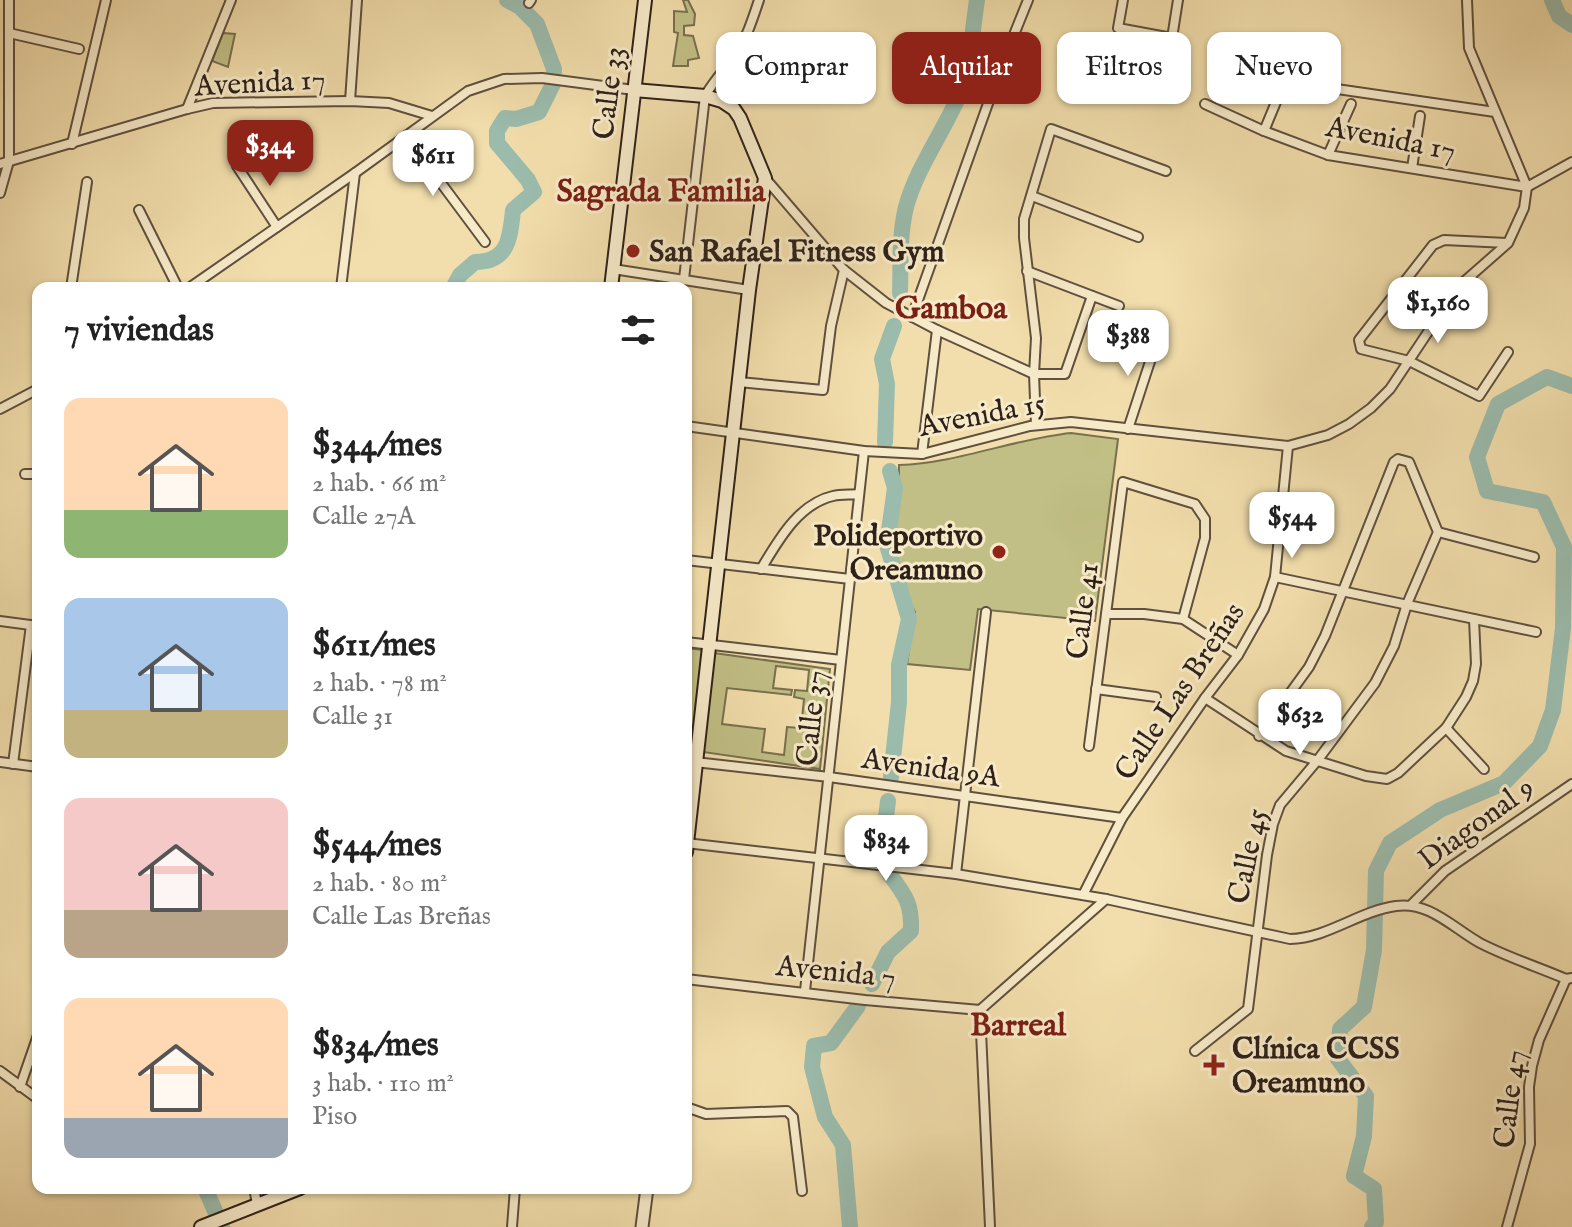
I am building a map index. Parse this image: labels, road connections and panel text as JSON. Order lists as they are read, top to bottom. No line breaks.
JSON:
{"streets":{"main road":["Calle 33"],"street":["Avenida 17","Avenida 15","Calle 41","Calle Las Breñas","Calle 37","Avenida 9A","Diagonal 9","Calle 45","Avenida 7","Calle 47"]},"crossings":[["Avenida 15","Calle Las Breñas"],["Avenida 15","Calle 37"],["Calle Las Breñas","Avenida 9A"],["Calle 37","Avenida 9A"],["Calle 37","Avenida 7"]],"districts":["Sagrada Familia","Gamboa","Barreal"],"places":{"other":["San Rafael Fitness Gym","Polideportivo Oreamuno"],"health":["Clínica CCSS Oreamuno"]},"page":{"chip":["Comprar","Alquilar","Filtros","Nuevo"],"price":["$344","$611","$1,160","$388","$544","$632","$834"],"heading":"7 viviendas","list":[{"name":"$344/mes","note":"2 hab. · 66 m² · Calle 27A"},{"name":"$611/mes","note":"2 hab. · 78 m² · Calle 31"},{"name":"$544/mes","note":"2 hab. · 80 m² · Calle Las Breñas"},{"name":"$834/mes","note":"3 hab. · 110 m² · Piso"}]}}
